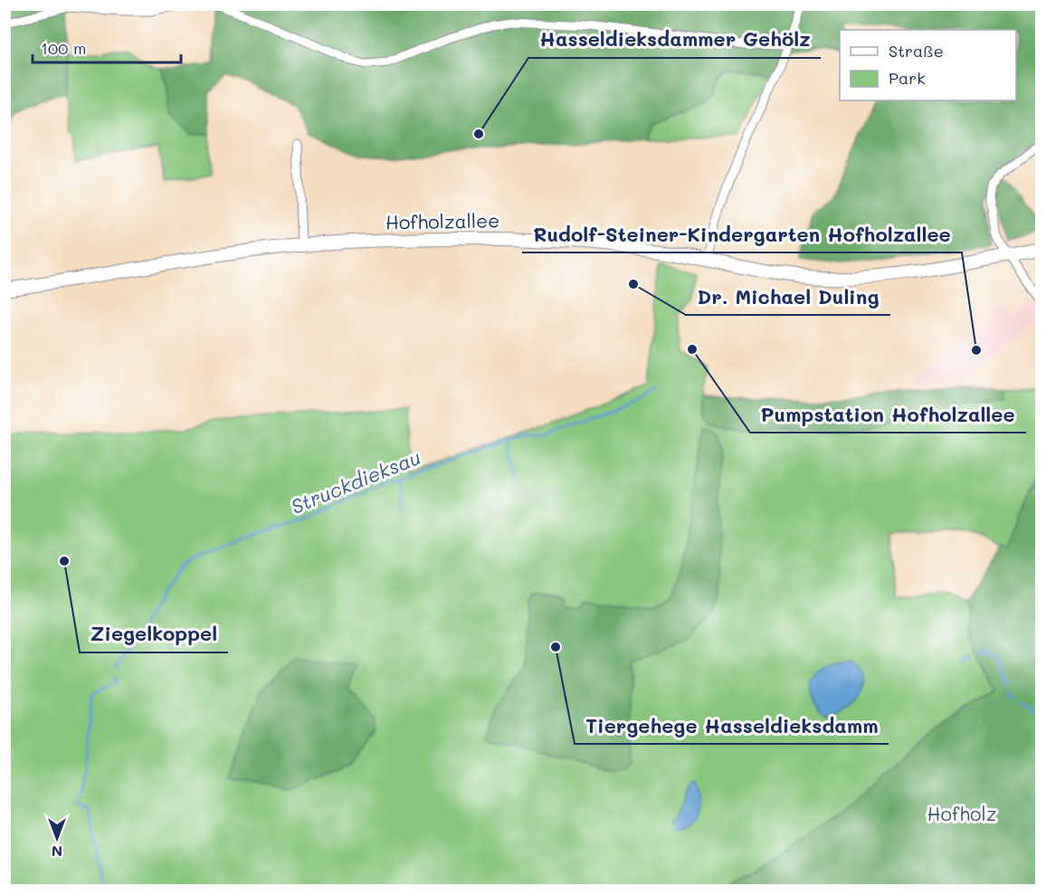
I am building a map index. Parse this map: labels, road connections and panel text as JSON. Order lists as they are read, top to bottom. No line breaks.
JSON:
{"streets":{"street":["Hofholzallee"]},"water":["Struckdieksau"],"parks":["Hofholz"],"places":["Hasseldieksdammer Gehölz","Dr. Michael Duling","Pumpstation Hofholzallee","Rudolf-Steiner-Kindergarten Hofholzallee","Ziegelkoppel","Tiergehege Hasseldieksdamm"],"legend":["Straße","Park"],"scale_bar":"100 m","north":"bottom"}
